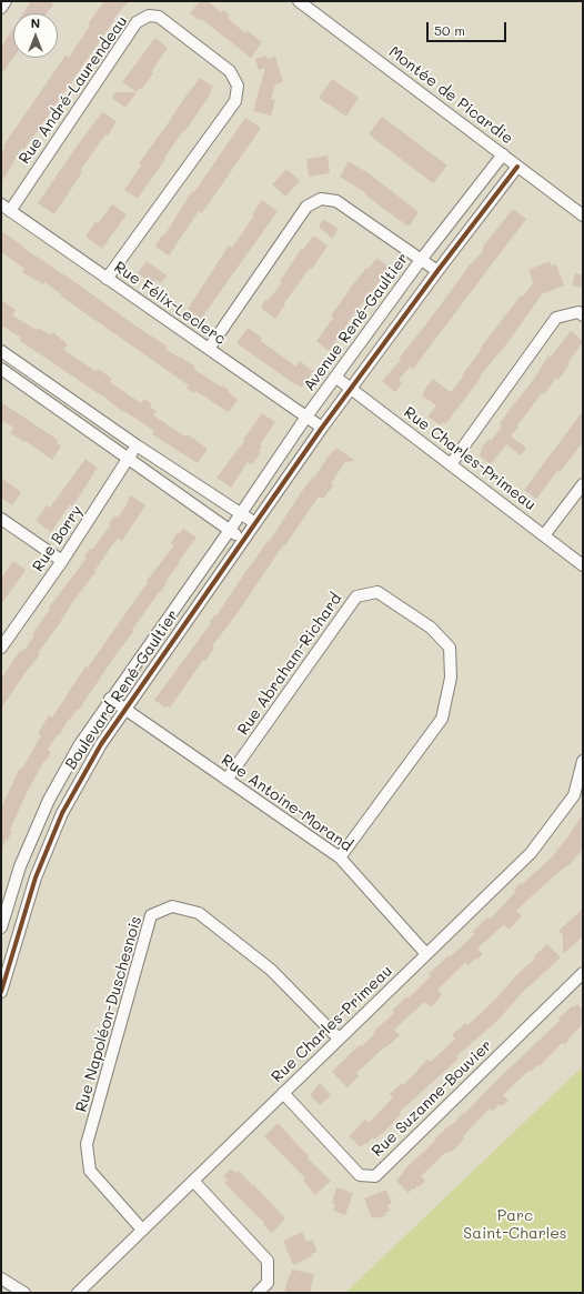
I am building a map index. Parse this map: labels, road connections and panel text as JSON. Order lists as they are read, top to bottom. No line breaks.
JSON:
{"streets":{"street":["Rue André-Laurendeau","Montée de Picardie","Rue Félix-Leclerc","Avenue René-Gaultier","Rue Charles-Primeau","Rue Borry","Rue Abraham-Richard","Boulevard René-Gaultier","Rue Antoine-Morand","Rue Napoléon-Duschesnois","Rue Suzanne-Bouvier"]},"crossings":[["Rue André-Laurendeau","Rue Félix-Leclerc"],["Montée de Picardie","Avenue René-Gaultier"],["Rue Félix-Leclerc","Avenue René-Gaultier"],["Avenue René-Gaultier","Rue Charles-Primeau"],["Avenue René-Gaultier","Boulevard René-Gaultier"],["Rue Charles-Primeau","Rue Antoine-Morand"],["Rue Charles-Primeau","Rue Napoléon-Duschesnois"],["Rue Charles-Primeau","Rue Suzanne-Bouvier"],["Rue Abraham-Richard","Rue Antoine-Morand"],["Boulevard René-Gaultier","Rue Antoine-Morand"]],"parks":["Parc Saint-Charles"],"scale_bar":"50 m","north":"top"}
